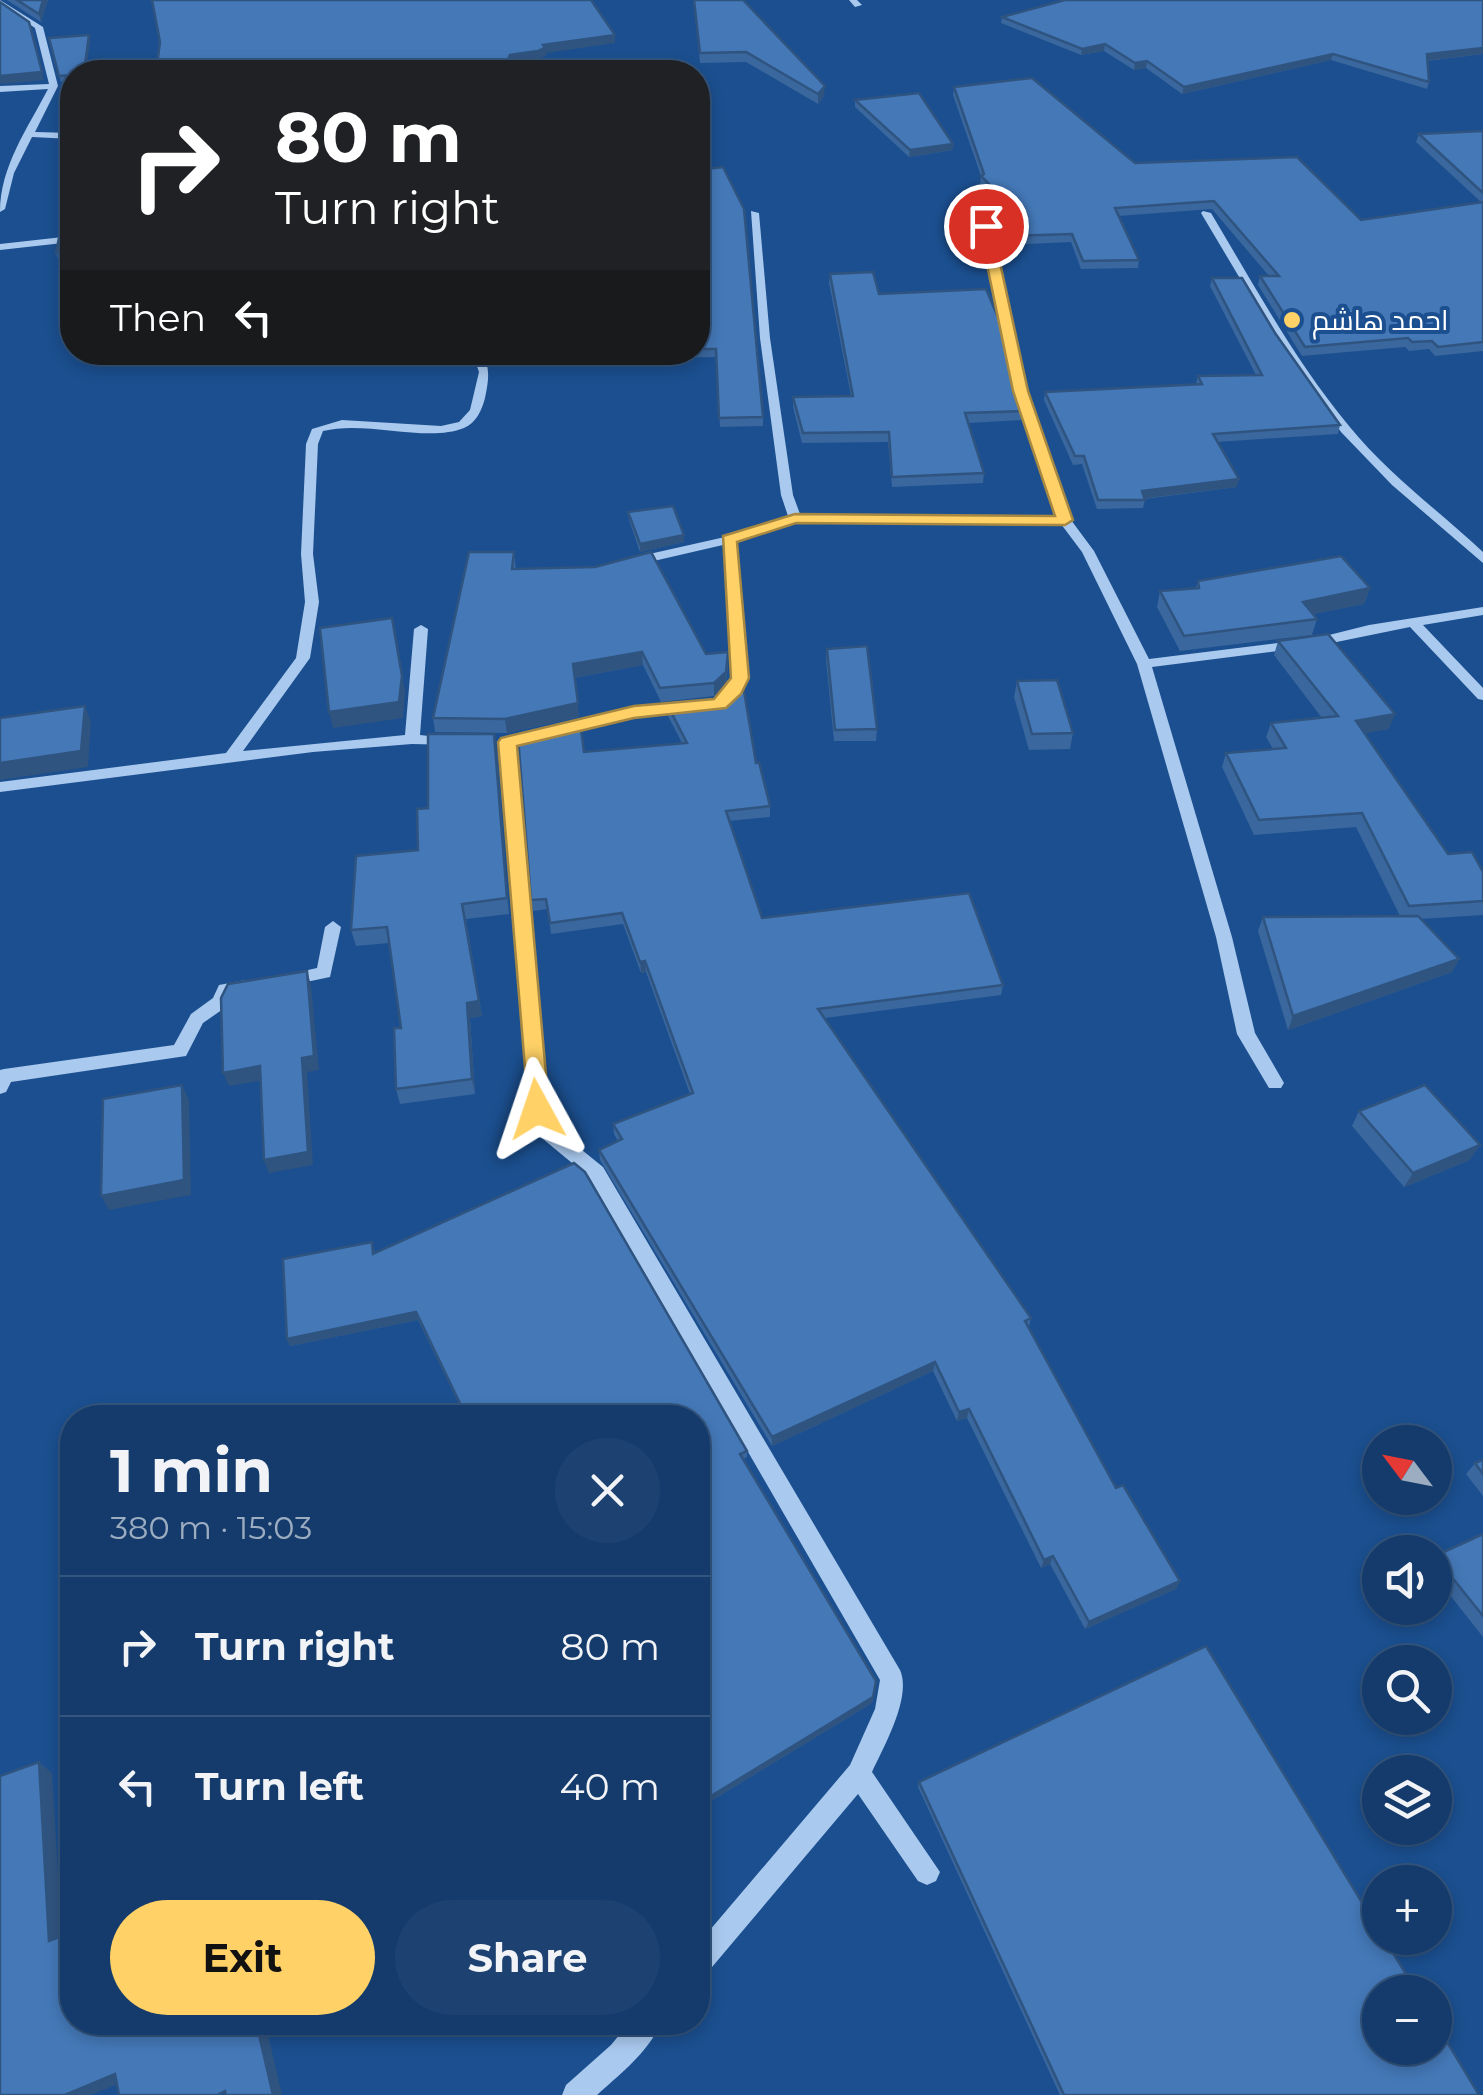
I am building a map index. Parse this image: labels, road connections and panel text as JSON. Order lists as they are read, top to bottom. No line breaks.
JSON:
{"places":["احمد هاشم"],"north":"top left","page":{"turn":["80 m","Turn right"],"then":"Then","heading":["1 min","380 m · 15:03"],"map_buttons":["+","−"],"list":[{"name":"Turn right","value":"80 m"},{"name":"Turn left","value":"40 m"}],"buttons":["Exit","Share"]}}
